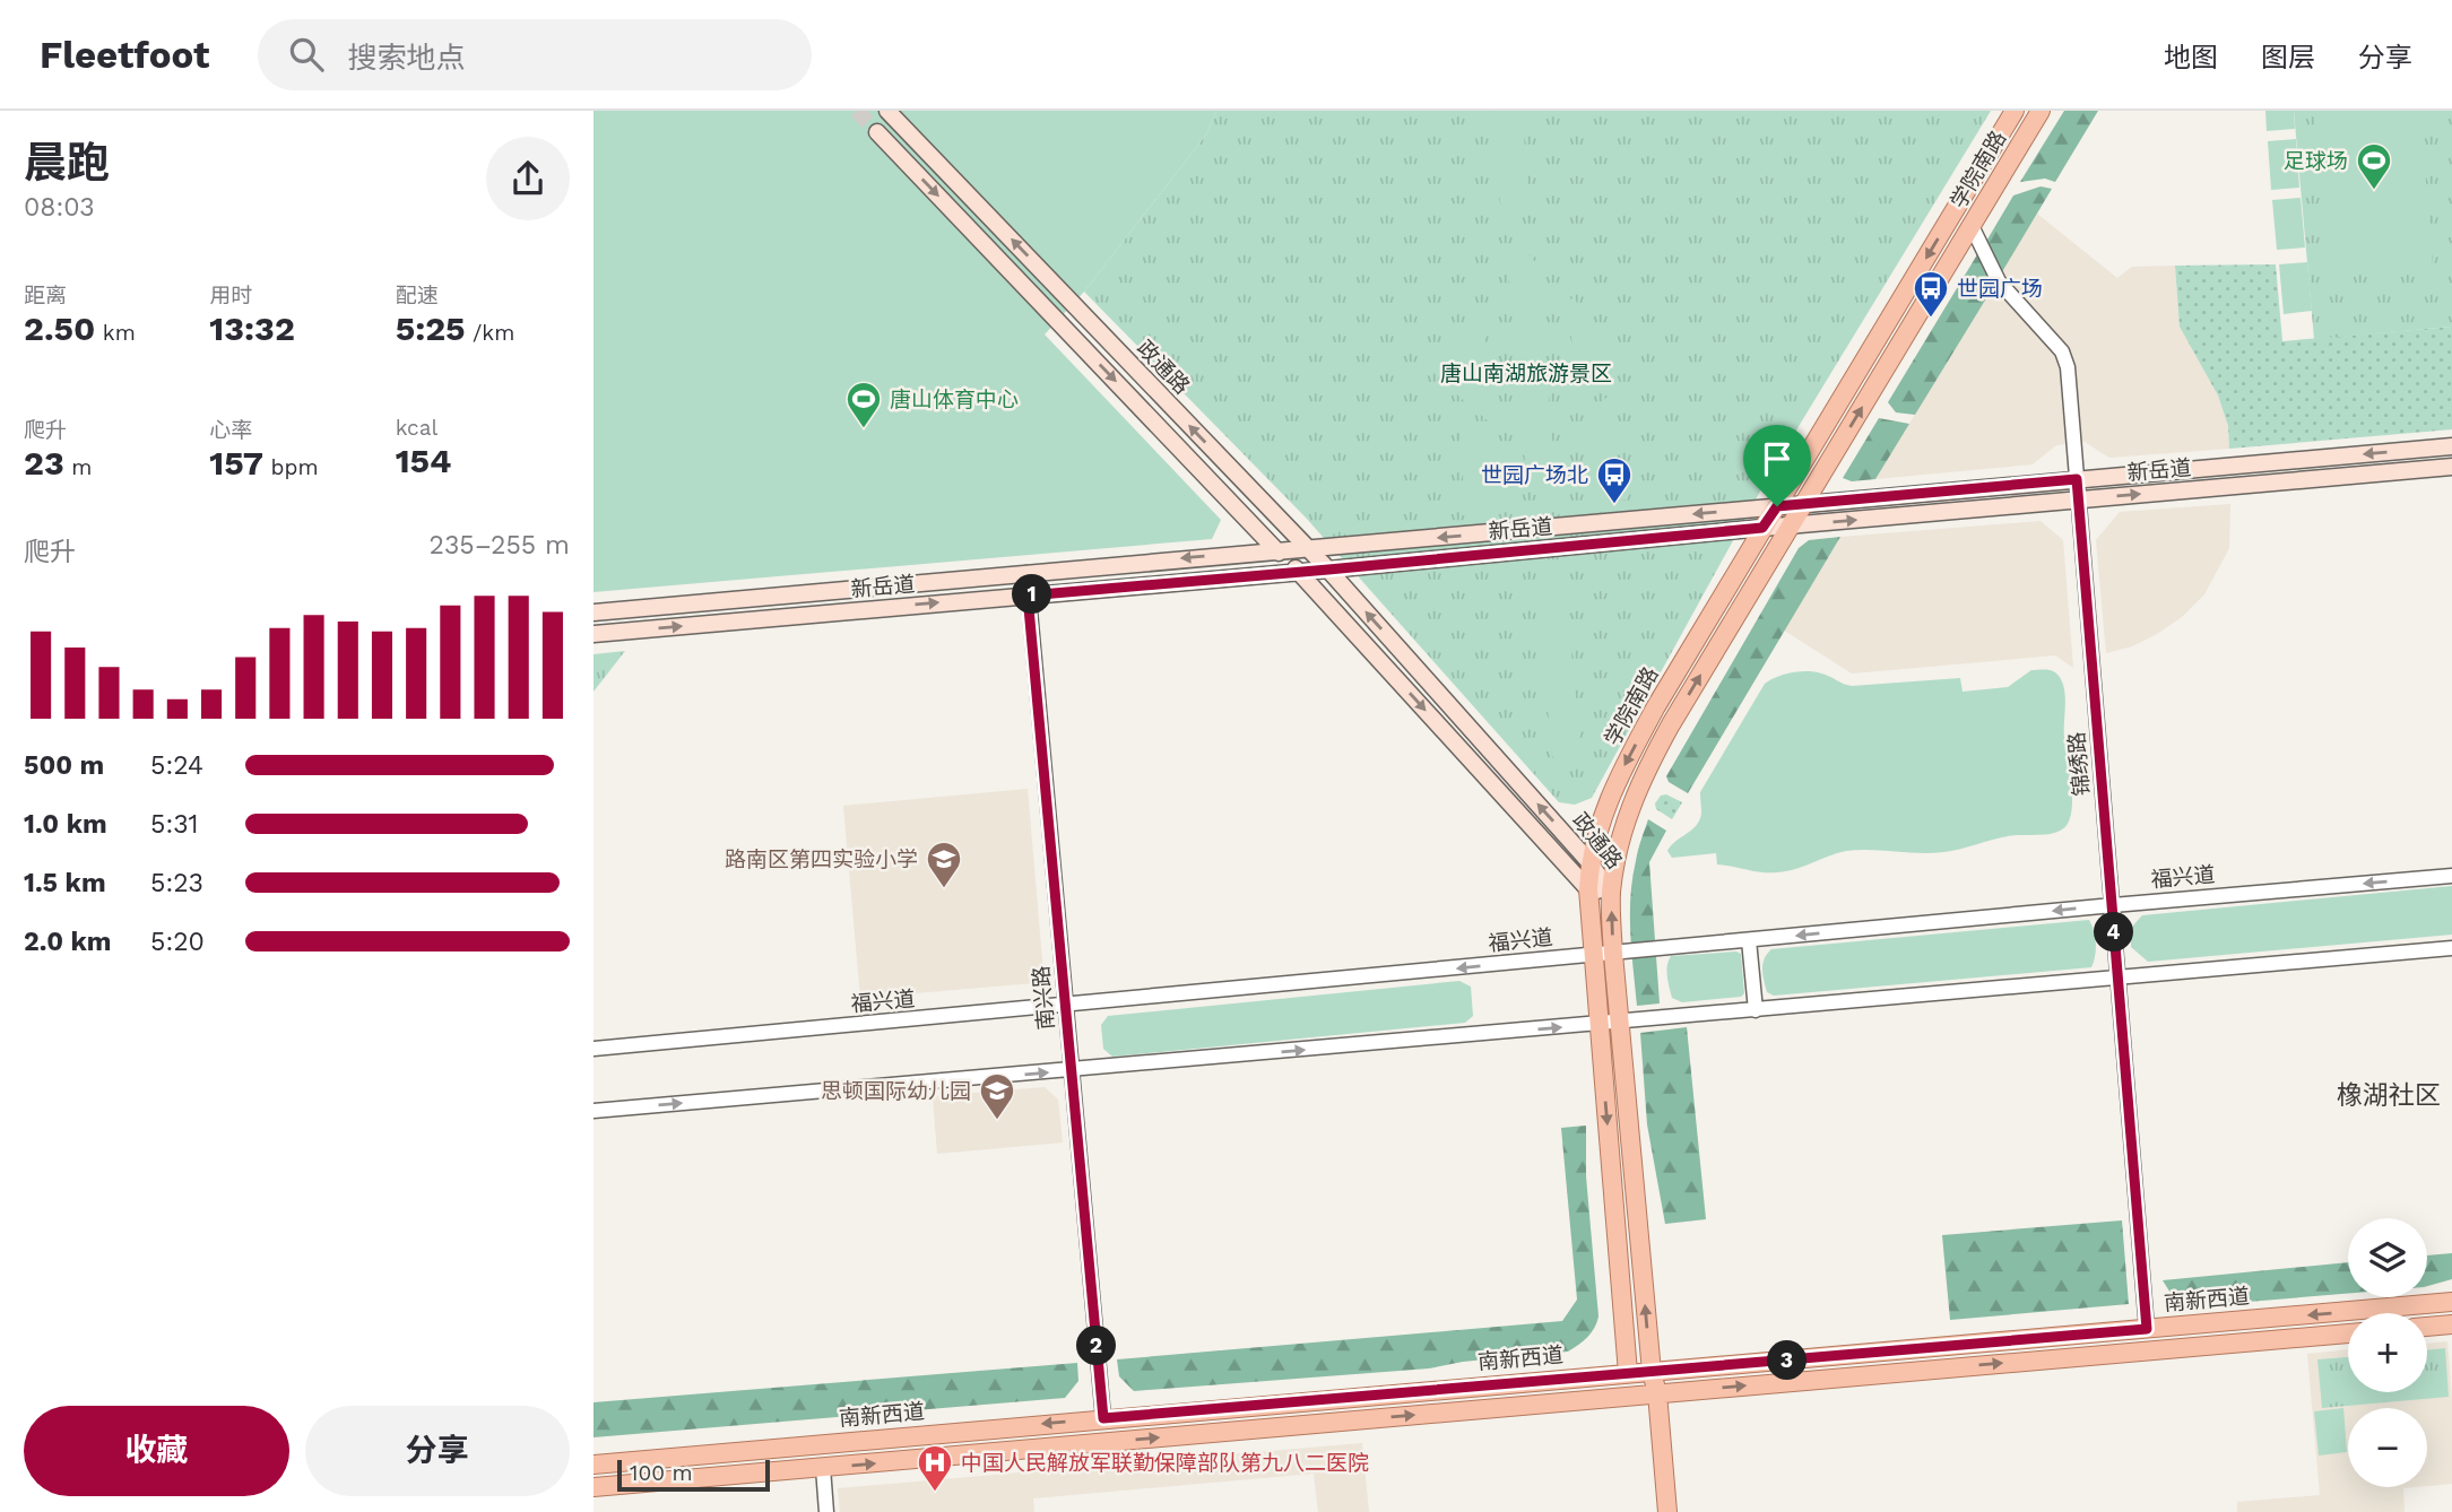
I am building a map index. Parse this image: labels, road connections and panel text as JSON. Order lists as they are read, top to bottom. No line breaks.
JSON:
{"streets":{"main road":["学院南路","政通路","新岳道","南新西道"],"street":["锦绣路","福兴道","南兴路"]},"crossings":[["学院南路","政通路"],["学院南路","新岳道"],["学院南路","锦绣路"],["学院南路","福兴道"],["学院南路","南新西道"],["政通路","新岳道"],["新岳道","锦绣路"],["新岳道","南兴路"],["锦绣路","福兴道"],["锦绣路","南新西道"],["福兴道","南兴路"],["南兴路","南新西道"]],"districts":["橡湖社区"],"parks":["唐山南湖旅游景区"],"places":{"sports":["足球场","唐山体育中心"],"bus stop":["世园广场","世园广场北"],"school or university":["路南区第四实验小学","思顿国际幼儿园"],"hospital":["中国人民解放军联勤保障部队第九八二医院"]},"scale_bar":"100 m","page":{"header":"Fleetfoot","search":"搜索地点","nav":["地图","图层","分享"],"heading":["晨跑","08:03"],"stats":[["距离","2.50 km"],["用时","13:32"],["配速","5:25 /km"],["爬升","23 m"],["心率","157 bpm"],["kcal","154"]],"chart":["爬升","235–255 m"],"pins":["1","4","2","3"],"list":[{"name":"500 m","note":"5:24"},{"name":"1.0 km","note":"5:31"},{"name":"1.5 km","note":"5:23"},{"name":"2.0 km","note":"5:20"}],"map_buttons":["+","−"],"buttons":["收藏","分享"],"scale":"100 m"}}
